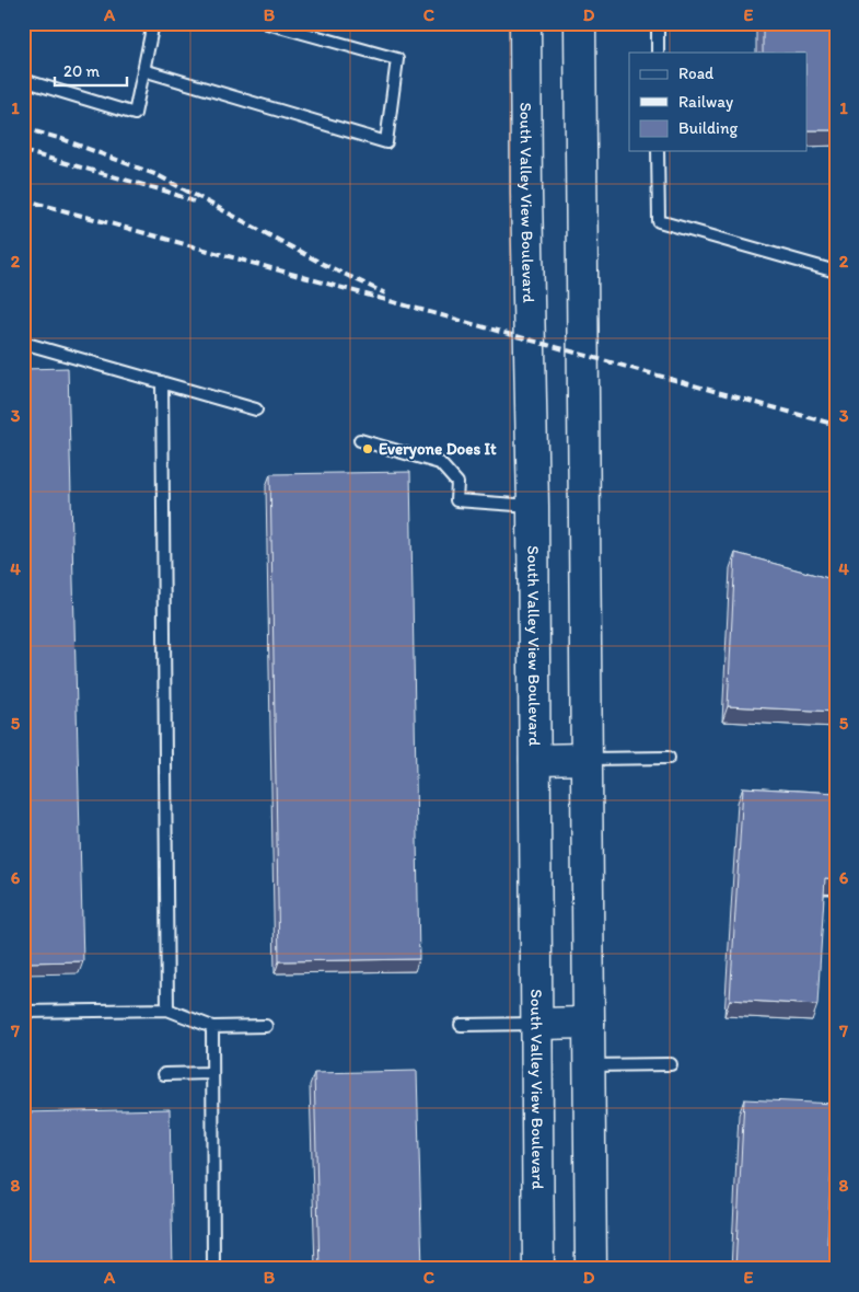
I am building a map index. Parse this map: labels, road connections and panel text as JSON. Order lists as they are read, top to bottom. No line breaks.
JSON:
{"streets":{"main road":["South Valley View Boulevard"]},"places":["Everyone Does It"],"legend":["Road","Railway","Building"],"scale_bar":"20 m","grid":{"columns":["A","B","C","D","E"],"rows":["1","2","3","4","5","6","7","8"]}}
